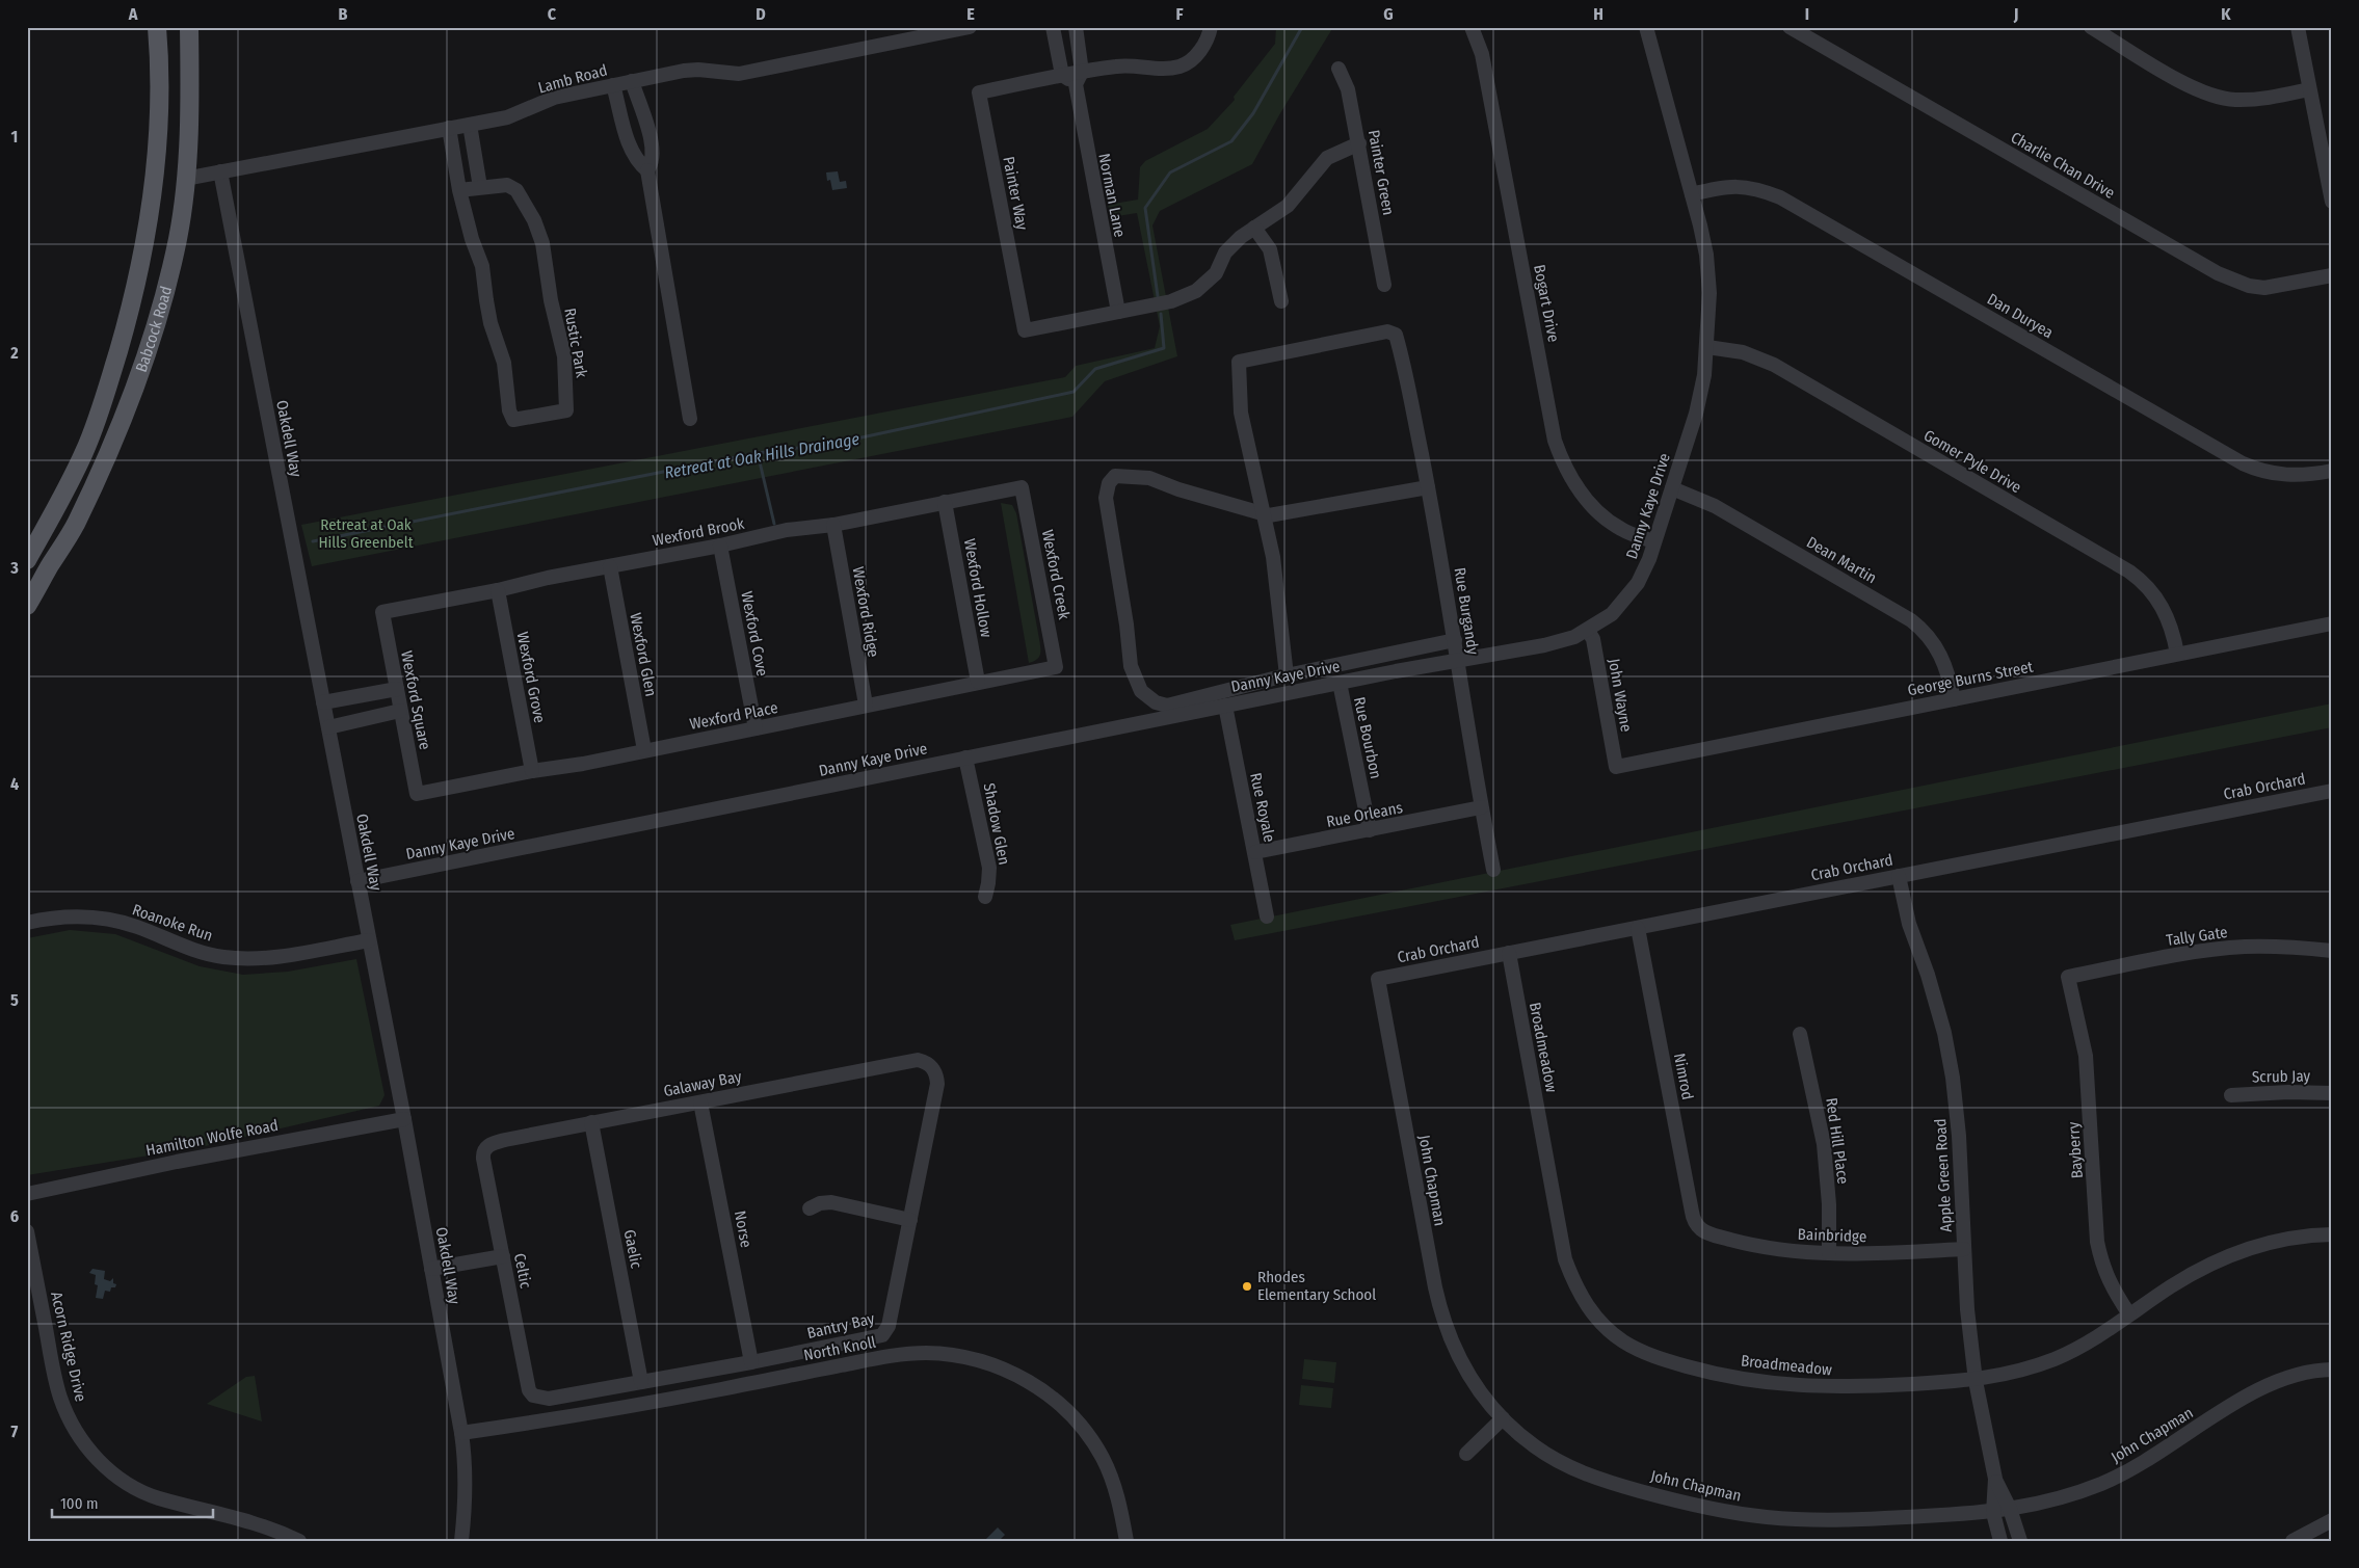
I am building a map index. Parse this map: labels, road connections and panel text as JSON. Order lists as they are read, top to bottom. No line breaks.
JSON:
{"streets":{"main road":["Babcock Road"],"street":["Lamb Road","Charlie Chan Drive","Painter Green","Painter Way","Norman Lane","Bogart Drive","Dan Duryea","Rustic Park","Oakdell Way","Gomer Pyle Drive","Danny Kaye Drive","Wexford Brook","Dean Martin","Wexford Creek","Wexford Hollow","Rue Burgandy","Wexford Ridge","Wexford Cove","Wexford Glen","Wexford Grove","George Burns Street","John Wayne","Wexford Square","Wexford Place","Rue Bourbon","Crab Orchard","Rue Royale","Rue Orleans","Shadow Glen","Roanoke Run","Tally Gate","Broadmeadow","Nimrod","Scrub Jay","Galaway Bay","Hamilton Wolfe Road","Red Hill Place","Bayberry","Apple Green Road","John Chapman","Norse","Bainbridge","Gaelic","Celtic","Bantry Bay","Acorn Ridge Drive","North Knoll"]},"crossings":[["Lamb Road","Babcock Road"],["Lamb Road","Rustic Park"],["Lamb Road","Oakdell Way"],["Painter Green","Painter Way"],["Painter Way","Norman Lane"],["Bogart Drive","Danny Kaye Drive"],["Dan Duryea","Danny Kaye Drive"],["Oakdell Way","Danny Kaye Drive"],["Oakdell Way","Roanoke Run"],["Oakdell Way","Hamilton Wolfe Road"],["Oakdell Way","North Knoll"],["Gomer Pyle Drive","Danny Kaye Drive"],["Gomer Pyle Drive","George Burns Street"],["Danny Kaye Drive","Dean Martin"],["Danny Kaye Drive","Rue Burgandy"],["Danny Kaye Drive","John Wayne"],["Danny Kaye Drive","Rue Bourbon"],["Danny Kaye Drive","Rue Royale"],["Danny Kaye Drive","Shadow Glen"],["Wexford Brook","Wexford Creek"],["Wexford Brook","Wexford Hollow"],["Wexford Brook","Wexford Ridge"],["Wexford Brook","Wexford Cove"],["Wexford Brook","Wexford Glen"],["Wexford Brook","Wexford Grove"],["Wexford Brook","Wexford Square"],["Dean Martin","George Burns Street"],["Wexford Creek","Wexford Place"],["Wexford Hollow","Wexford Place"],["Rue Burgandy","Rue Orleans"],["Wexford Ridge","Wexford Place"],["Wexford Cove","Wexford Place"],["Wexford Glen","Wexford Place"],["Wexford Grove","Wexford Place"],["George Burns Street","John Wayne"],["Wexford Square","Wexford Place"],["Rue Bourbon","Rue Orleans"],["Crab Orchard","Broadmeadow"],["Crab Orchard","Nimrod"],["Crab Orchard","Apple Green Road"],["Crab Orchard","John Chapman"],["Rue Royale","Rue Orleans"],["Tally Gate","Bayberry"],["Broadmeadow","Bayberry"],["Broadmeadow","Apple Green Road"],["Nimrod","Bainbridge"],["Galaway Bay","Norse"],["Galaway Bay","Gaelic"],["Galaway Bay","Celtic"],["Galaway Bay","Bantry Bay"],["Red Hill Place","Bainbridge"],["Apple Green Road","Bainbridge"],["Norse","Bantry Bay"],["Gaelic","Bantry Bay"],["Celtic","Bantry Bay"]],"water":["Retreat at Oak Hills Drainage"],"parks":["Retreat at Oak Hills Greenbelt"],"places":["Rhodes Elementary School"],"scale_bar":"100 m","grid":{"columns":["A","B","C","D","E","F","G","H","I","J","K"],"rows":["1","2","3","4","5","6","7"]}}
